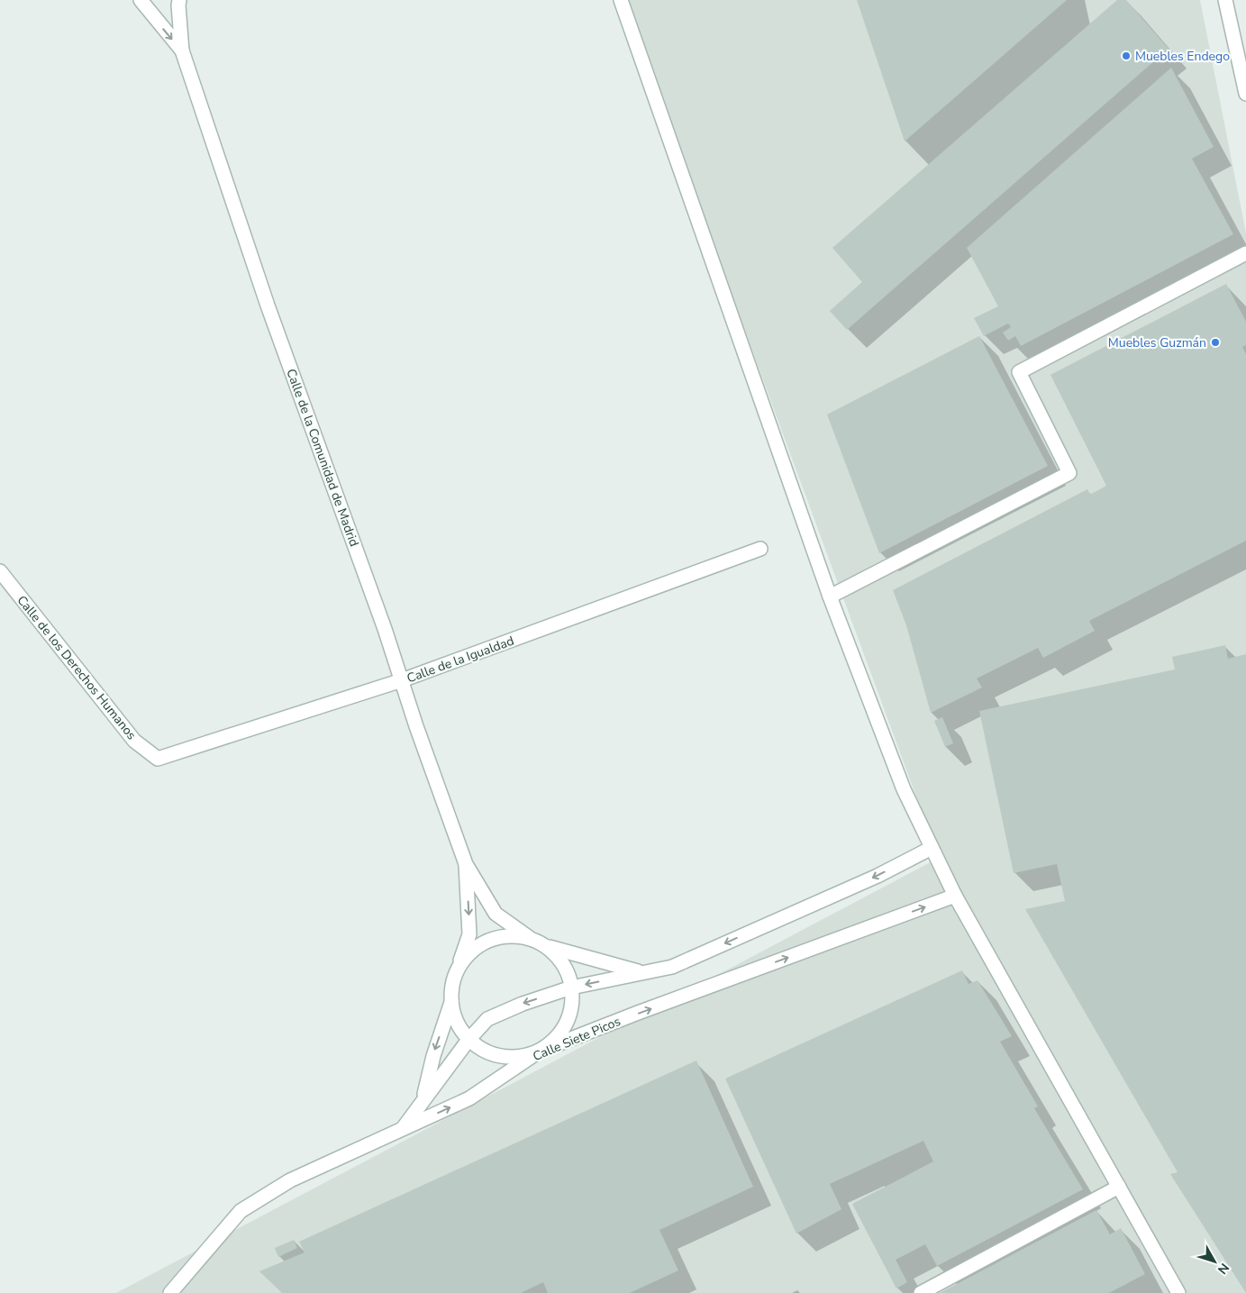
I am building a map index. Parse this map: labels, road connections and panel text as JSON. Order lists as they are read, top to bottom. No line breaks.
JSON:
{"streets":{"street":["Calle de la Comunidad de Madrid","Calle de la Igualdad","Calle de los Derechos Humanos","Calle Siete Picos"]},"crossings":[["Calle de la Comunidad de Madrid","Calle de la Igualdad"],["Calle de la Igualdad","Calle de los Derechos Humanos"]],"places":["Muebles Endego","Muebles Guzmán"],"north":"bottom right"}
